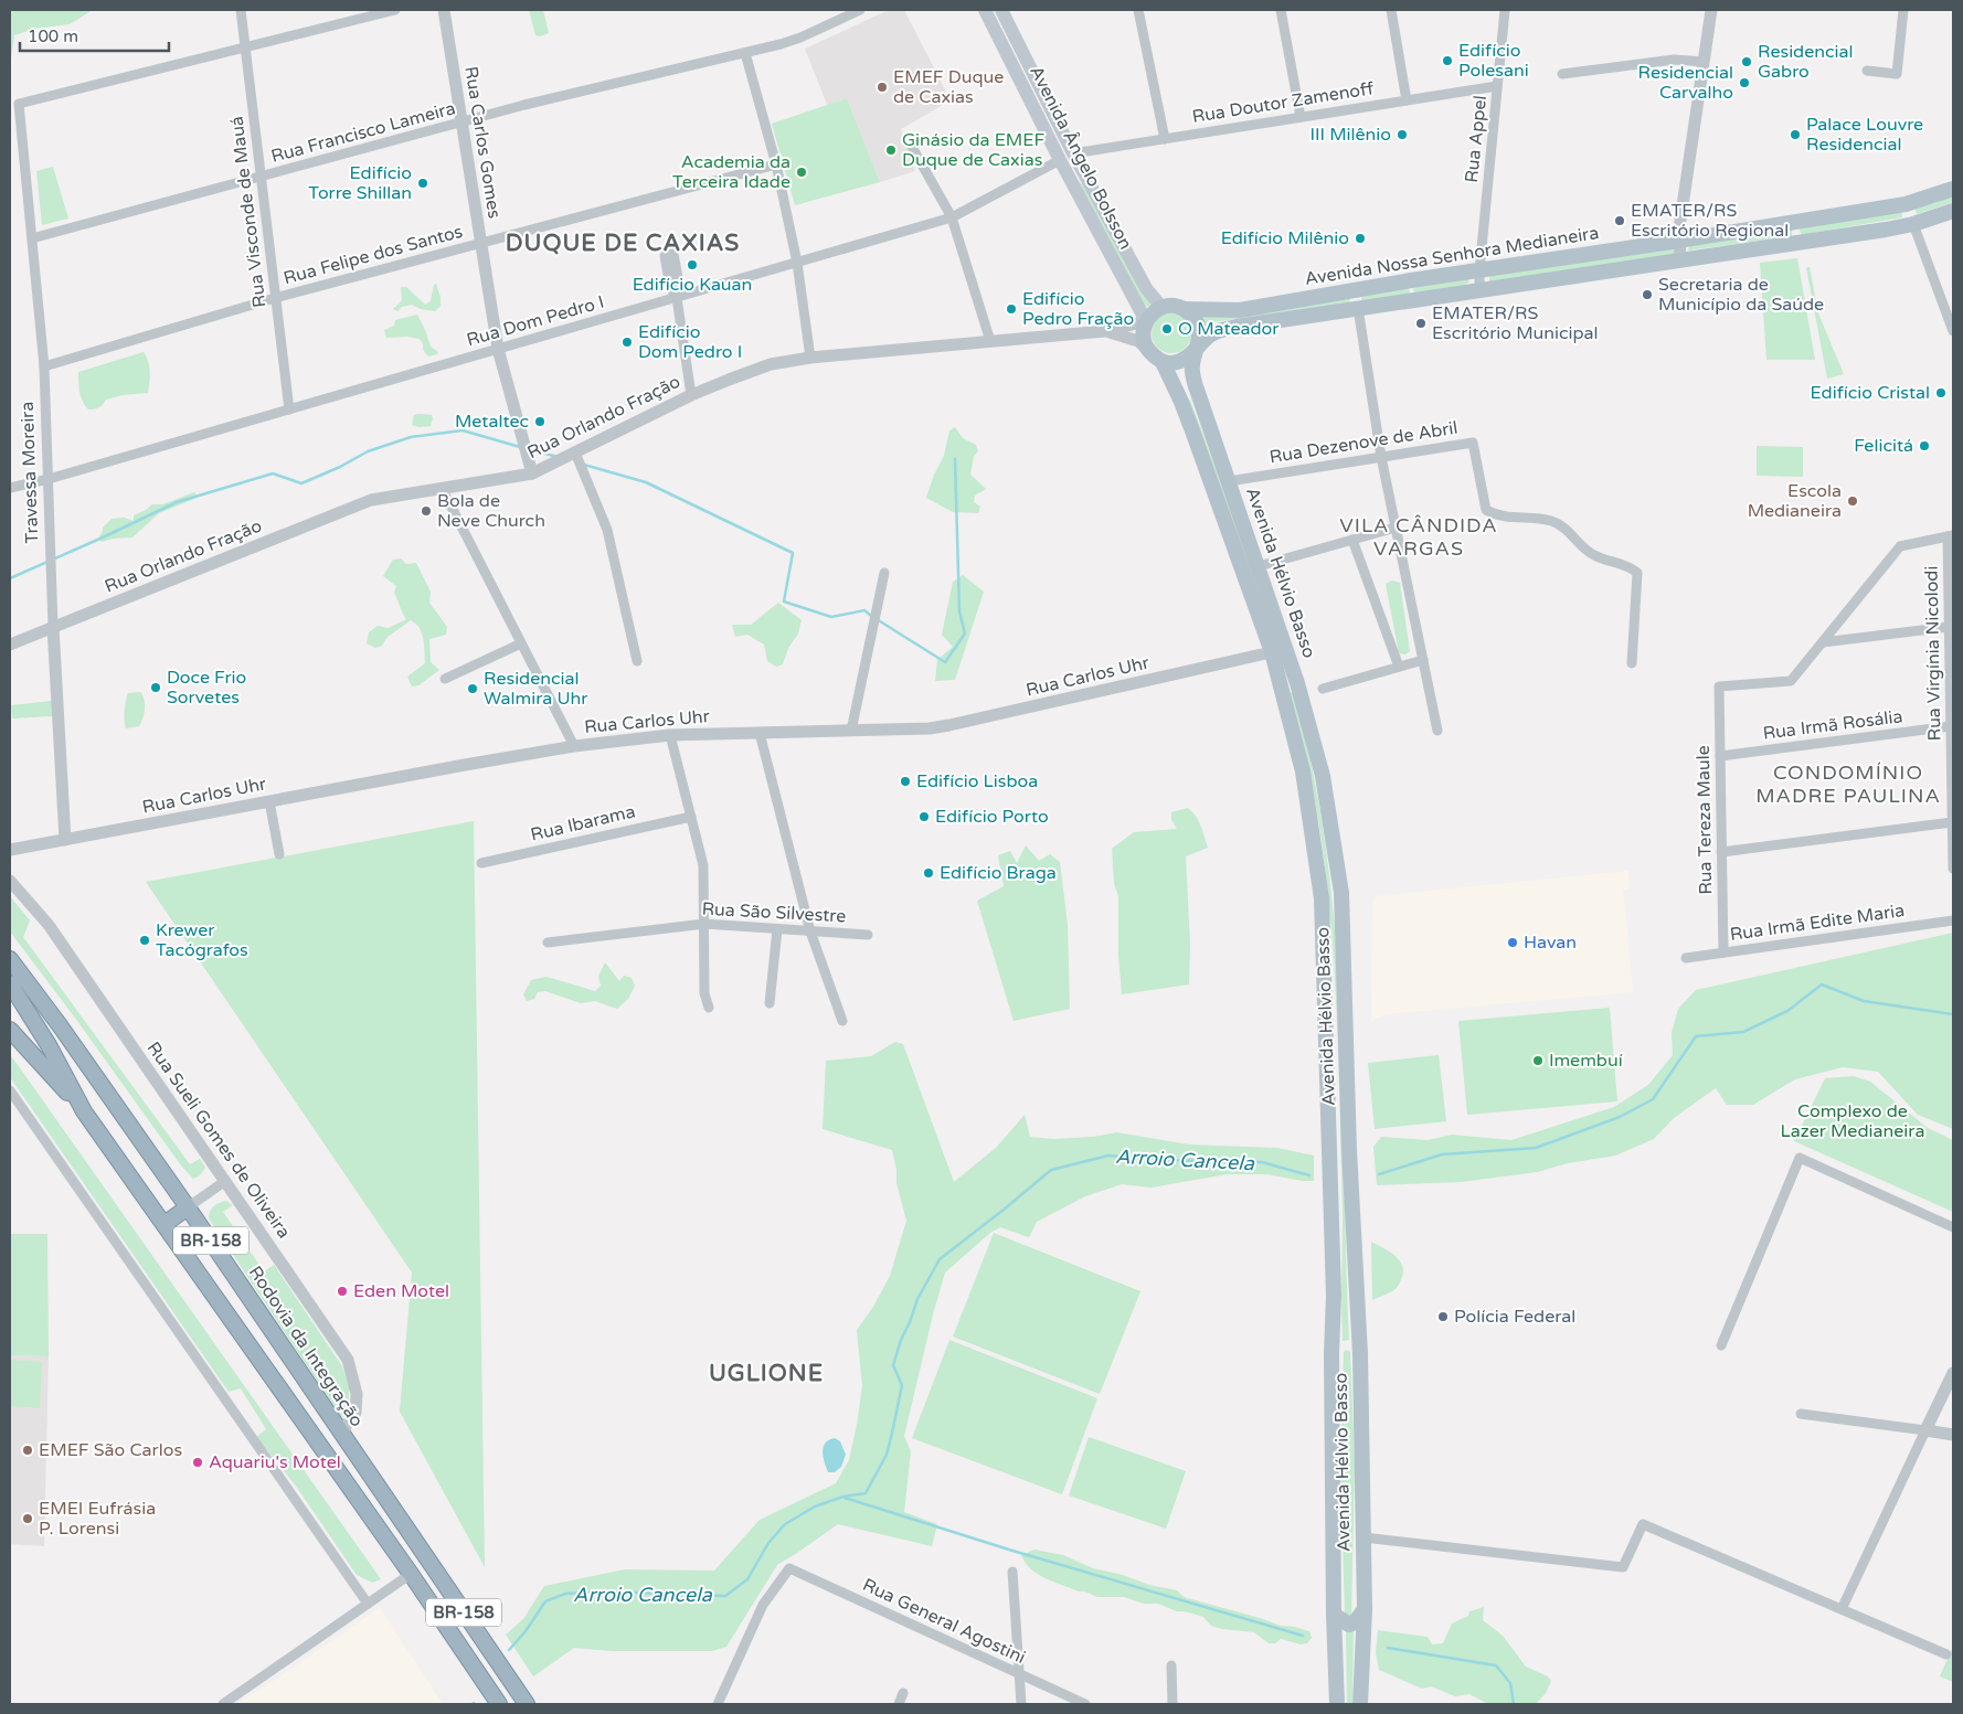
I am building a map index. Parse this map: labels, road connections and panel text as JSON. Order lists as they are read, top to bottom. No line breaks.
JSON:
{"streets":{"highway":["BR-158","Rodovia da Integração"],"main road":["Avenida Ângelo Bolsson","Avenida Nossa Senhora Medianeira","Avenida Hélvio Basso"],"street":["Rua Doutor Zamenoff","Rua Francisco Lameira","Rua Appel","Rua Carlos Gomes","Rua Visconde de Mauá","Rua Felipe dos Santos","Rua Dom Pedro I","Rua Orlando Fração","Rua Dezenove de Abril","Travessa Moreira","Rua Virgínia Nicolodi","Rua Carlos Uhr","Rua Irmã Rosália","Rua Tereza Maule","Rua Ibarama","Rua São Silvestre","Rua Irmã Edite Maria","Rua Sueli Gomes de Oliveira","Rua General Agostini"]},"crossings":[["Rua Doutor Zamenoff","Rua Appel"],["Rua Doutor Zamenoff","Avenida Ângelo Bolsson"],["Rua Francisco Lameira","Rua Carlos Gomes"],["Rua Francisco Lameira","Rua Visconde de Mauá"],["Rua Francisco Lameira","Travessa Moreira"],["Rua Appel","Avenida Nossa Senhora Medianeira"],["Rua Carlos Gomes","Rua Felipe dos Santos"],["Rua Carlos Gomes","Rua Dom Pedro I"],["Rua Carlos Gomes","Rua Orlando Fração"],["Avenida Ângelo Bolsson","Avenida Nossa Senhora Medianeira"],["Avenida Ângelo Bolsson","Rua Dom Pedro I"],["Avenida Ângelo Bolsson","Rua Orlando Fração"],["Avenida Ângelo Bolsson","Avenida Hélvio Basso"],["Rua Visconde de Mauá","Rua Felipe dos Santos"],["Rua Visconde de Mauá","Rua Dom Pedro I"],["Rua Visconde de Mauá","Travessa Moreira"],["Rua Felipe dos Santos","Travessa Moreira"],["Avenida Nossa Senhora Medianeira","Rua Orlando Fração"],["Avenida Nossa Senhora Medianeira","Avenida Hélvio Basso"],["Rua Dom Pedro I","Travessa Moreira"],["Rua Orlando Fração","Travessa Moreira"],["Rua Orlando Fração","Avenida Hélvio Basso"],["Rua Dezenove de Abril","Avenida Hélvio Basso"],["Travessa Moreira","Rua Carlos Uhr"],["Avenida Hélvio Basso","Rua Carlos Uhr"],["Rua Virgínia Nicolodi","Rua Irmã Rosália"],["Rua Irmã Rosália","Rua Tereza Maule"],["Rua Tereza Maule","Rua Irmã Edite Maria"],["Rua Sueli Gomes de Oliveira","Rodovia da Integração"]],"districts":["DUQUE DE CAXIAS","VILA CÂNDIDA VARGAS","CONDOMÍNIO MADRE PAULINA","UGLIONE"],"water":["Arroio Cancela"],"parks":["Complexo de Lazer Medianeira"],"places":["Edifício Polesani","Residencial Gabro","Residencial Carvalho","EMEF Duque de Caxias","III Milênio","Palace Louvre Residencial","Ginásio da EMEF Duque de Caxias","Academia da Terceira Idade","Edifício Torre Shillan","EMATER/RS Escritório Regional","Edifício Milênio","Edifício Kauan","Secretaria de Município da Saúde","Edifício Pedro Fração","EMATER/RS Escritório Municipal","O Mateador","Edifício Dom Pedro I","Edifício Cristal","Metaltec","Felicitá","Escola Medianeira","Bola de Neve Church","Doce Frio Sorvetes","Residencial Walmira Uhr","Edifício Lisboa","Edifício Porto","Edifício Braga","Krewer Tacógrafos","Havan","Imembuí","Eden Motel","Polícia Federal","EMEF São Carlos","Aquariu's Motel","EMEI Eufrásia P. Lorensi"],"scale_bar":"100 m"}
